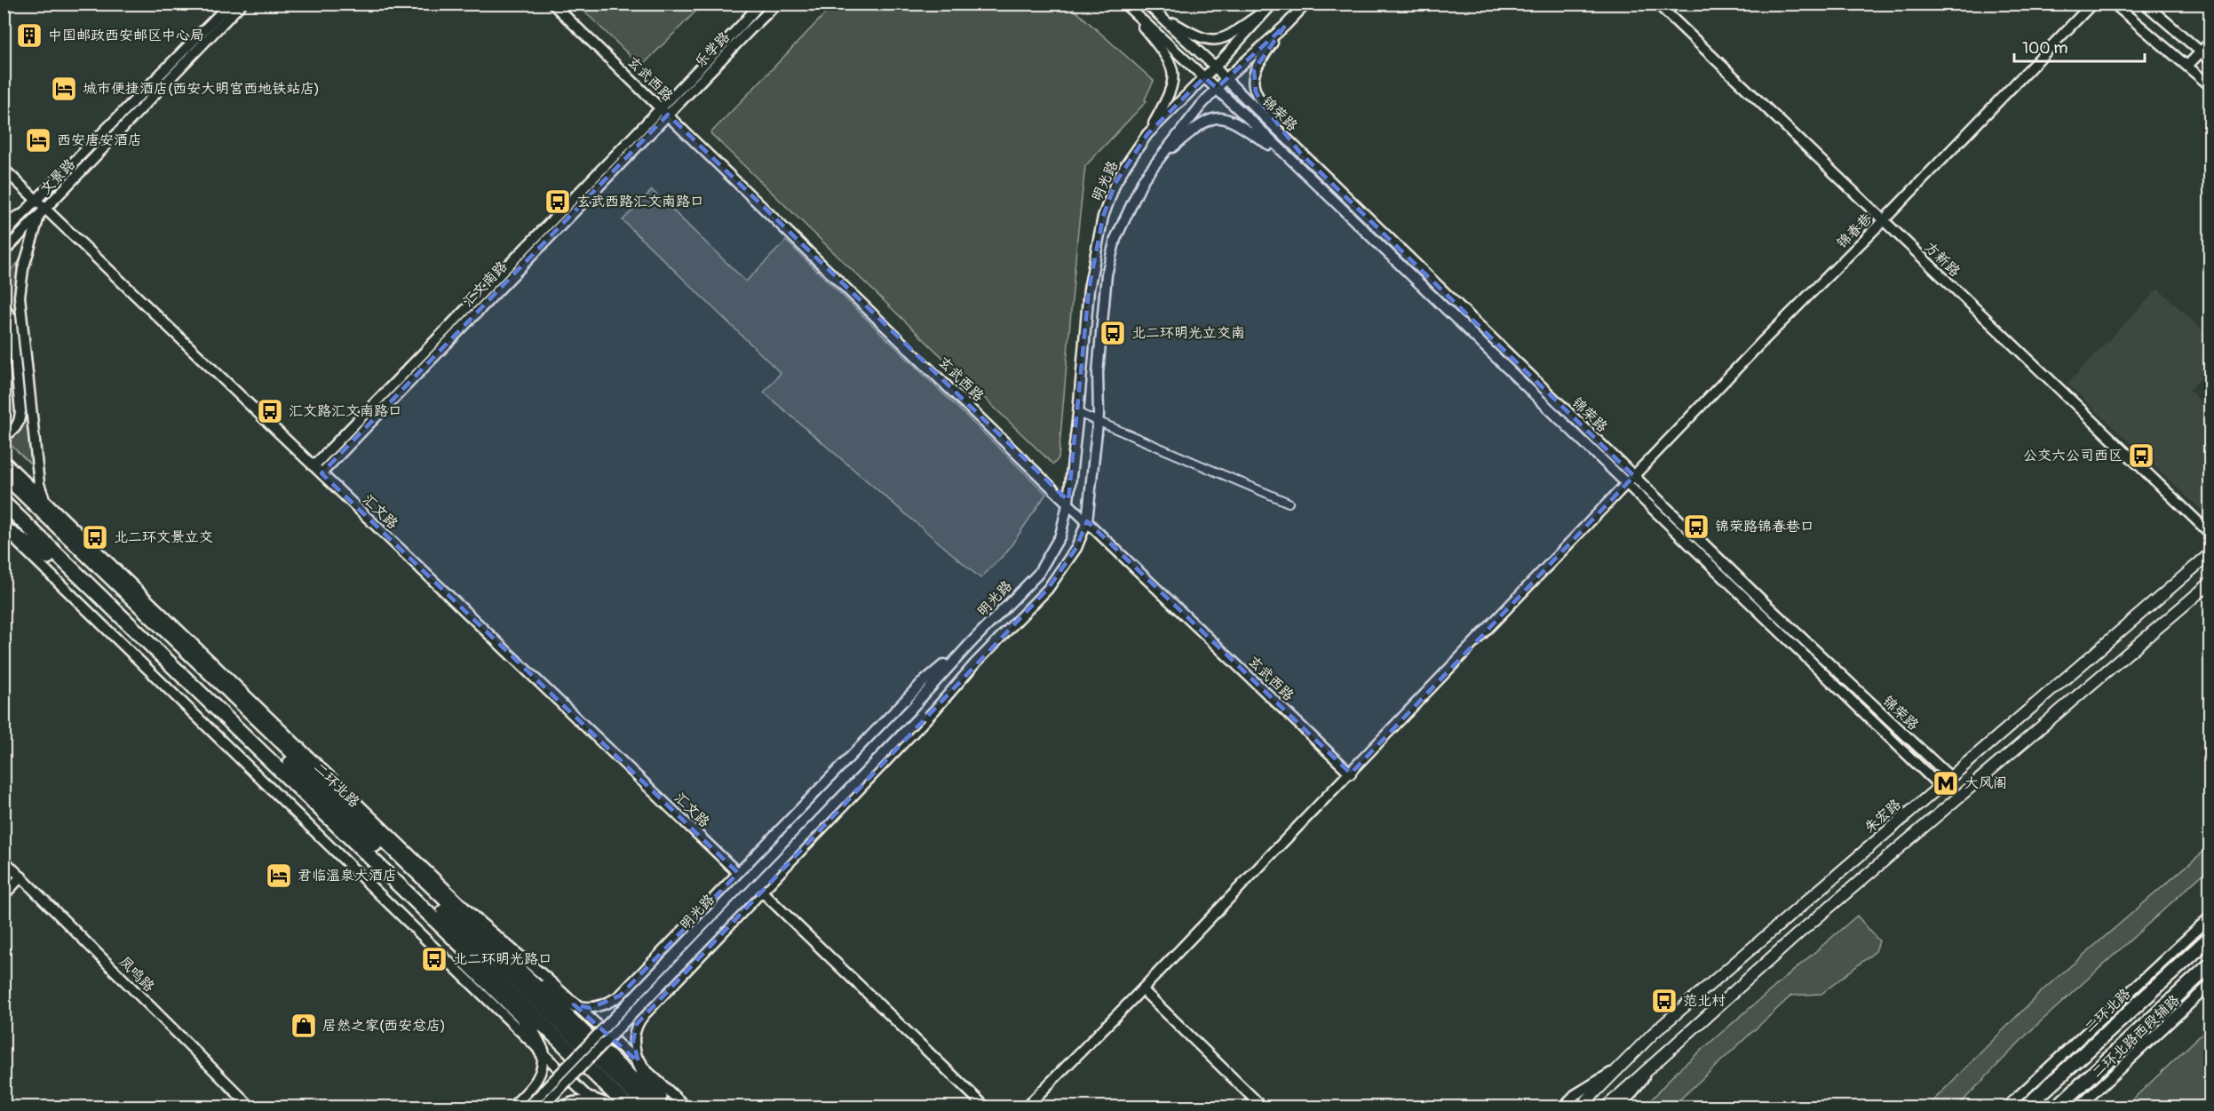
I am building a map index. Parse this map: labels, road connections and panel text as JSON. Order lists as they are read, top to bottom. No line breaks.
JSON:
{"streets":{"highway":["二环北路"],"main road":["朱宏路"],"street":["乐学路","玄武西路","锦荣路","文景路","明光路","锦春巷","方新路","汇文南路","汇文路","凤鸣路","二环北路西段辅路"]},"crossings":[["乐学路","玄武西路"],["乐学路","汇文南路"],["玄武西路","明光路"],["玄武西路","汇文南路"],["锦荣路","明光路"],["锦荣路","锦春巷"],["锦荣路","朱宏路"],["文景路","汇文路"],["锦春巷","方新路"],["汇文南路","汇文路"]],"places":{"building":["中国邮政西安邮区中心局"],"hotel":["城市便捷酒店(西安大明宫西地铁站店)","西安唐安酒店","君临温泉大酒店"],"bus stop":["玄武西路汇文南路口","北二环明光立交南","汇文路汇文南路口","公交六公司西区","锦荣路锦春巷口","北二环文景立交","北二环明光路口","范北村"],"metro station":["大风阁"],"shop":["居然之家(西安总店)"]},"scale_bar":"100 m"}
